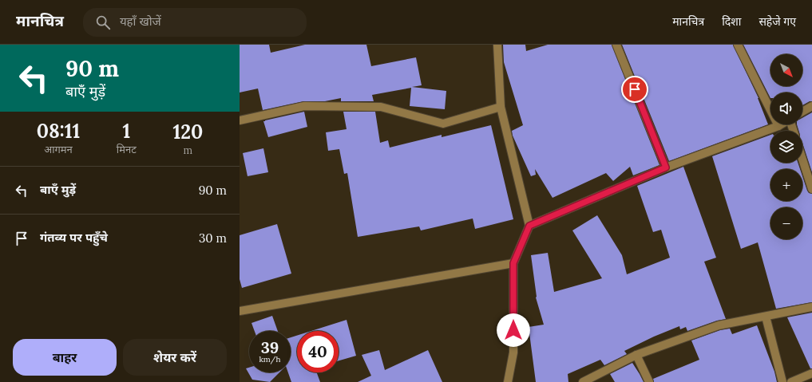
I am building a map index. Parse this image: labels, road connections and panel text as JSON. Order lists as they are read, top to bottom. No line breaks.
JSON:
{"north":"bottom right","page":{"header":"मानचित्र","search":"यहाँ खोजें","nav":["मानचित्र","दिशा","सहेजे गए"],"turn":["90 m","बाएँ मुड़ें"],"map_buttons":["+","−"],"eta":["08:11","आगमन","1","मिनट","120","m"],"list":[{"name":"बाएँ मुड़ें","value":"90 m"},{"name":"गंतव्य पर पहुँचे","value":"30 m"}],"speed":"39 km/h","limit":"40","buttons":["बाहर","शेयर करें"]}}
